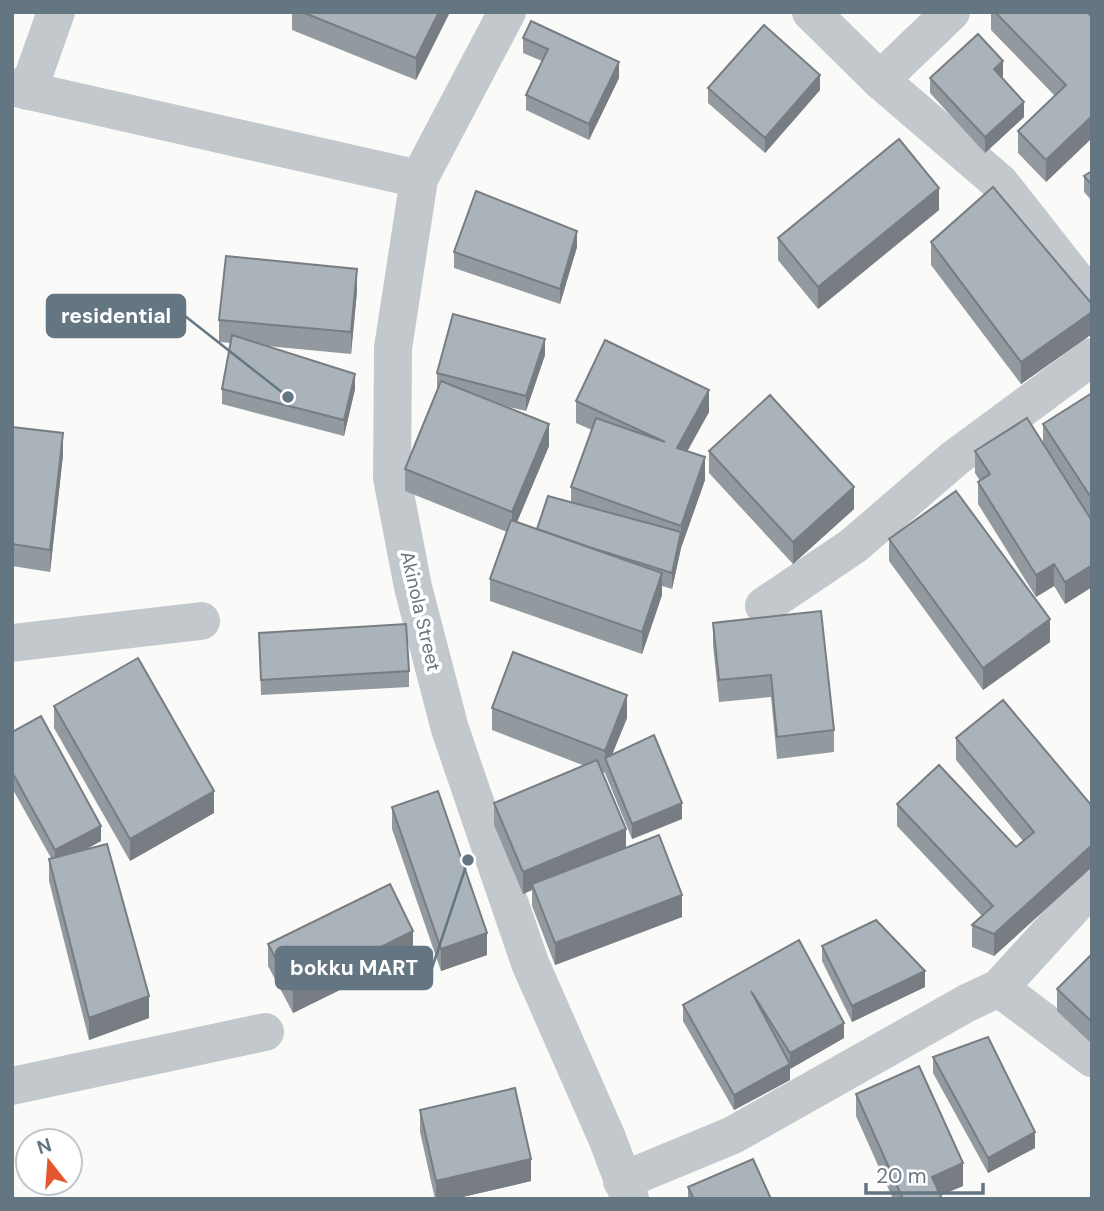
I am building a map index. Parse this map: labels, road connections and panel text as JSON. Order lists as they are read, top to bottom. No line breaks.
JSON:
{"streets":{"street":["Akinola Street"]},"places":["residential","bokku MART"],"scale_bar":"20 m","north":"top"}
